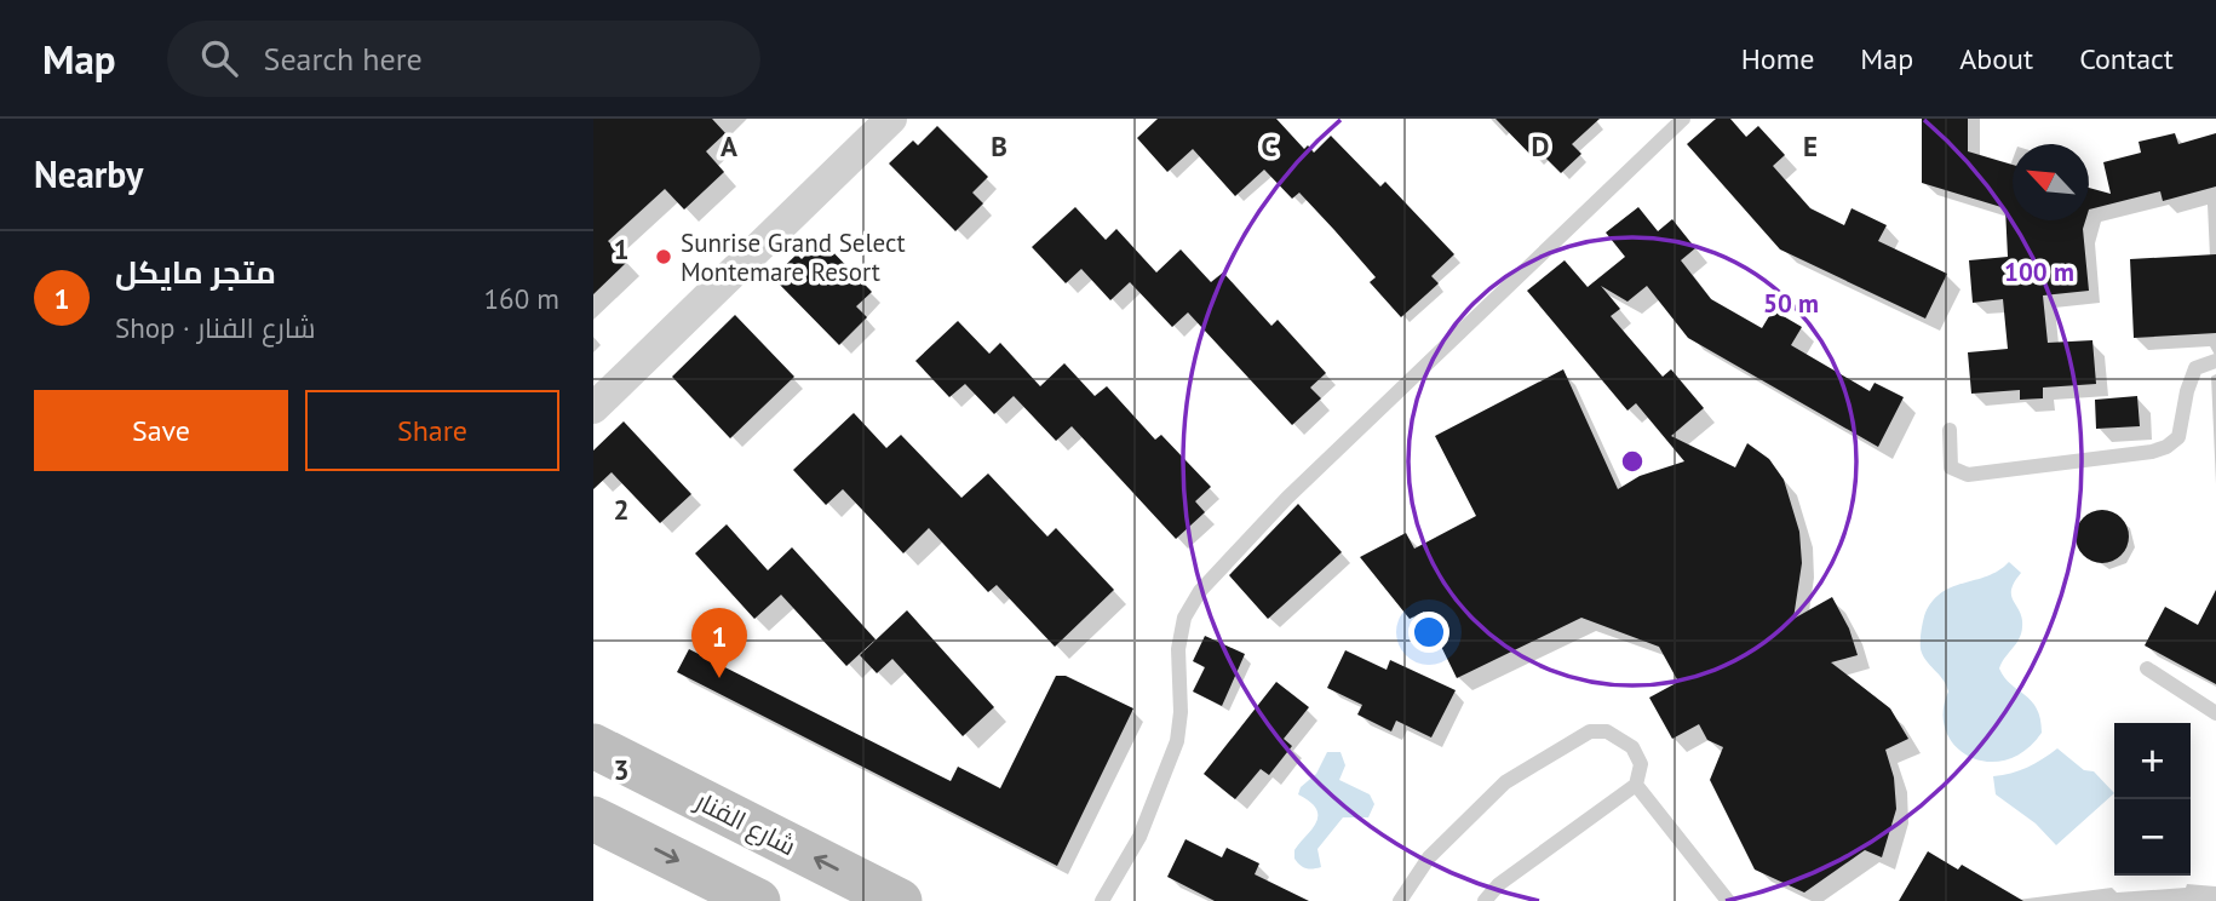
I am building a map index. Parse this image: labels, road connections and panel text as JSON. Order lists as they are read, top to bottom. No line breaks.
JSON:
{"streets":{"main road":["شارع الفنار"]},"places":["Sunrise Grand Select Montemare Resort"],"north":"top left","page":{"header":"Map","search":"Search here","nav":["Home","Map","About","Contact"],"heading":"Nearby","list":[{"mark":"1","name":"متجر مايكل","note":"Shop · شارع الفنار","value":"160 m"}],"buttons":["Save","Share"],"pins":"1","map_buttons":["+","−"]},"grid":{"columns":["A","B","C","D","E"],"rows":["1","2","3"]},"rings":["100 m","50 m"]}
